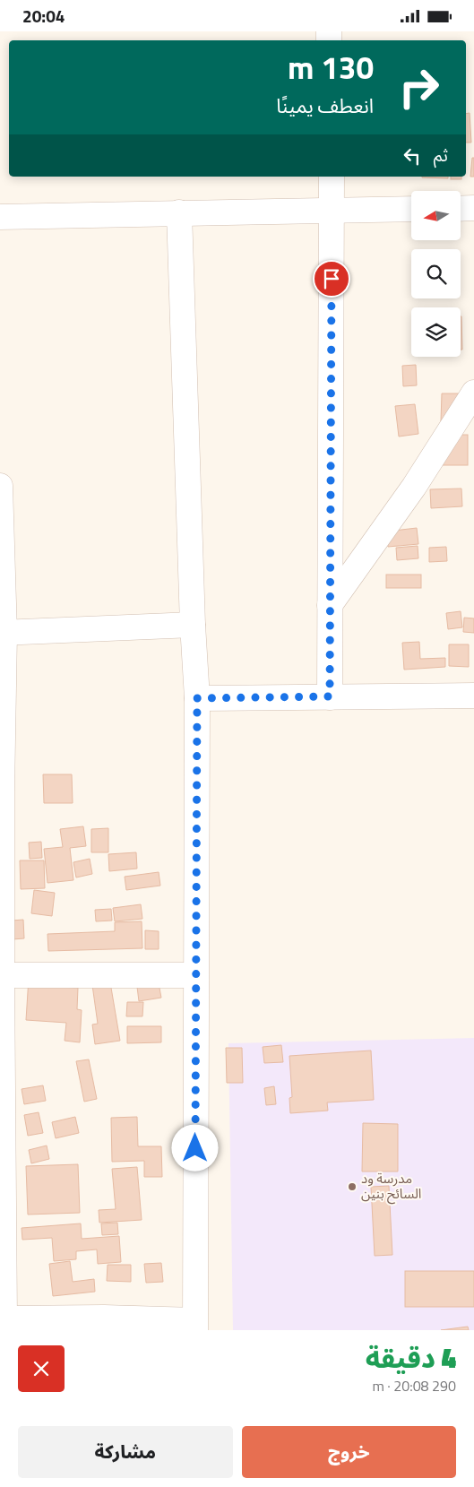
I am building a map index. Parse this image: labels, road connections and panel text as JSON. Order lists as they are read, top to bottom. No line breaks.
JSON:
{"places":["مدرسة ود السائح بنين"],"north":"left","page":{"status":"20:04","turn":["130 m","انعطف يمينًا"],"then":"ثم","heading":["4 دقيقة","290 m · 20:08"],"buttons":["خروج","مشاركة"]}}
